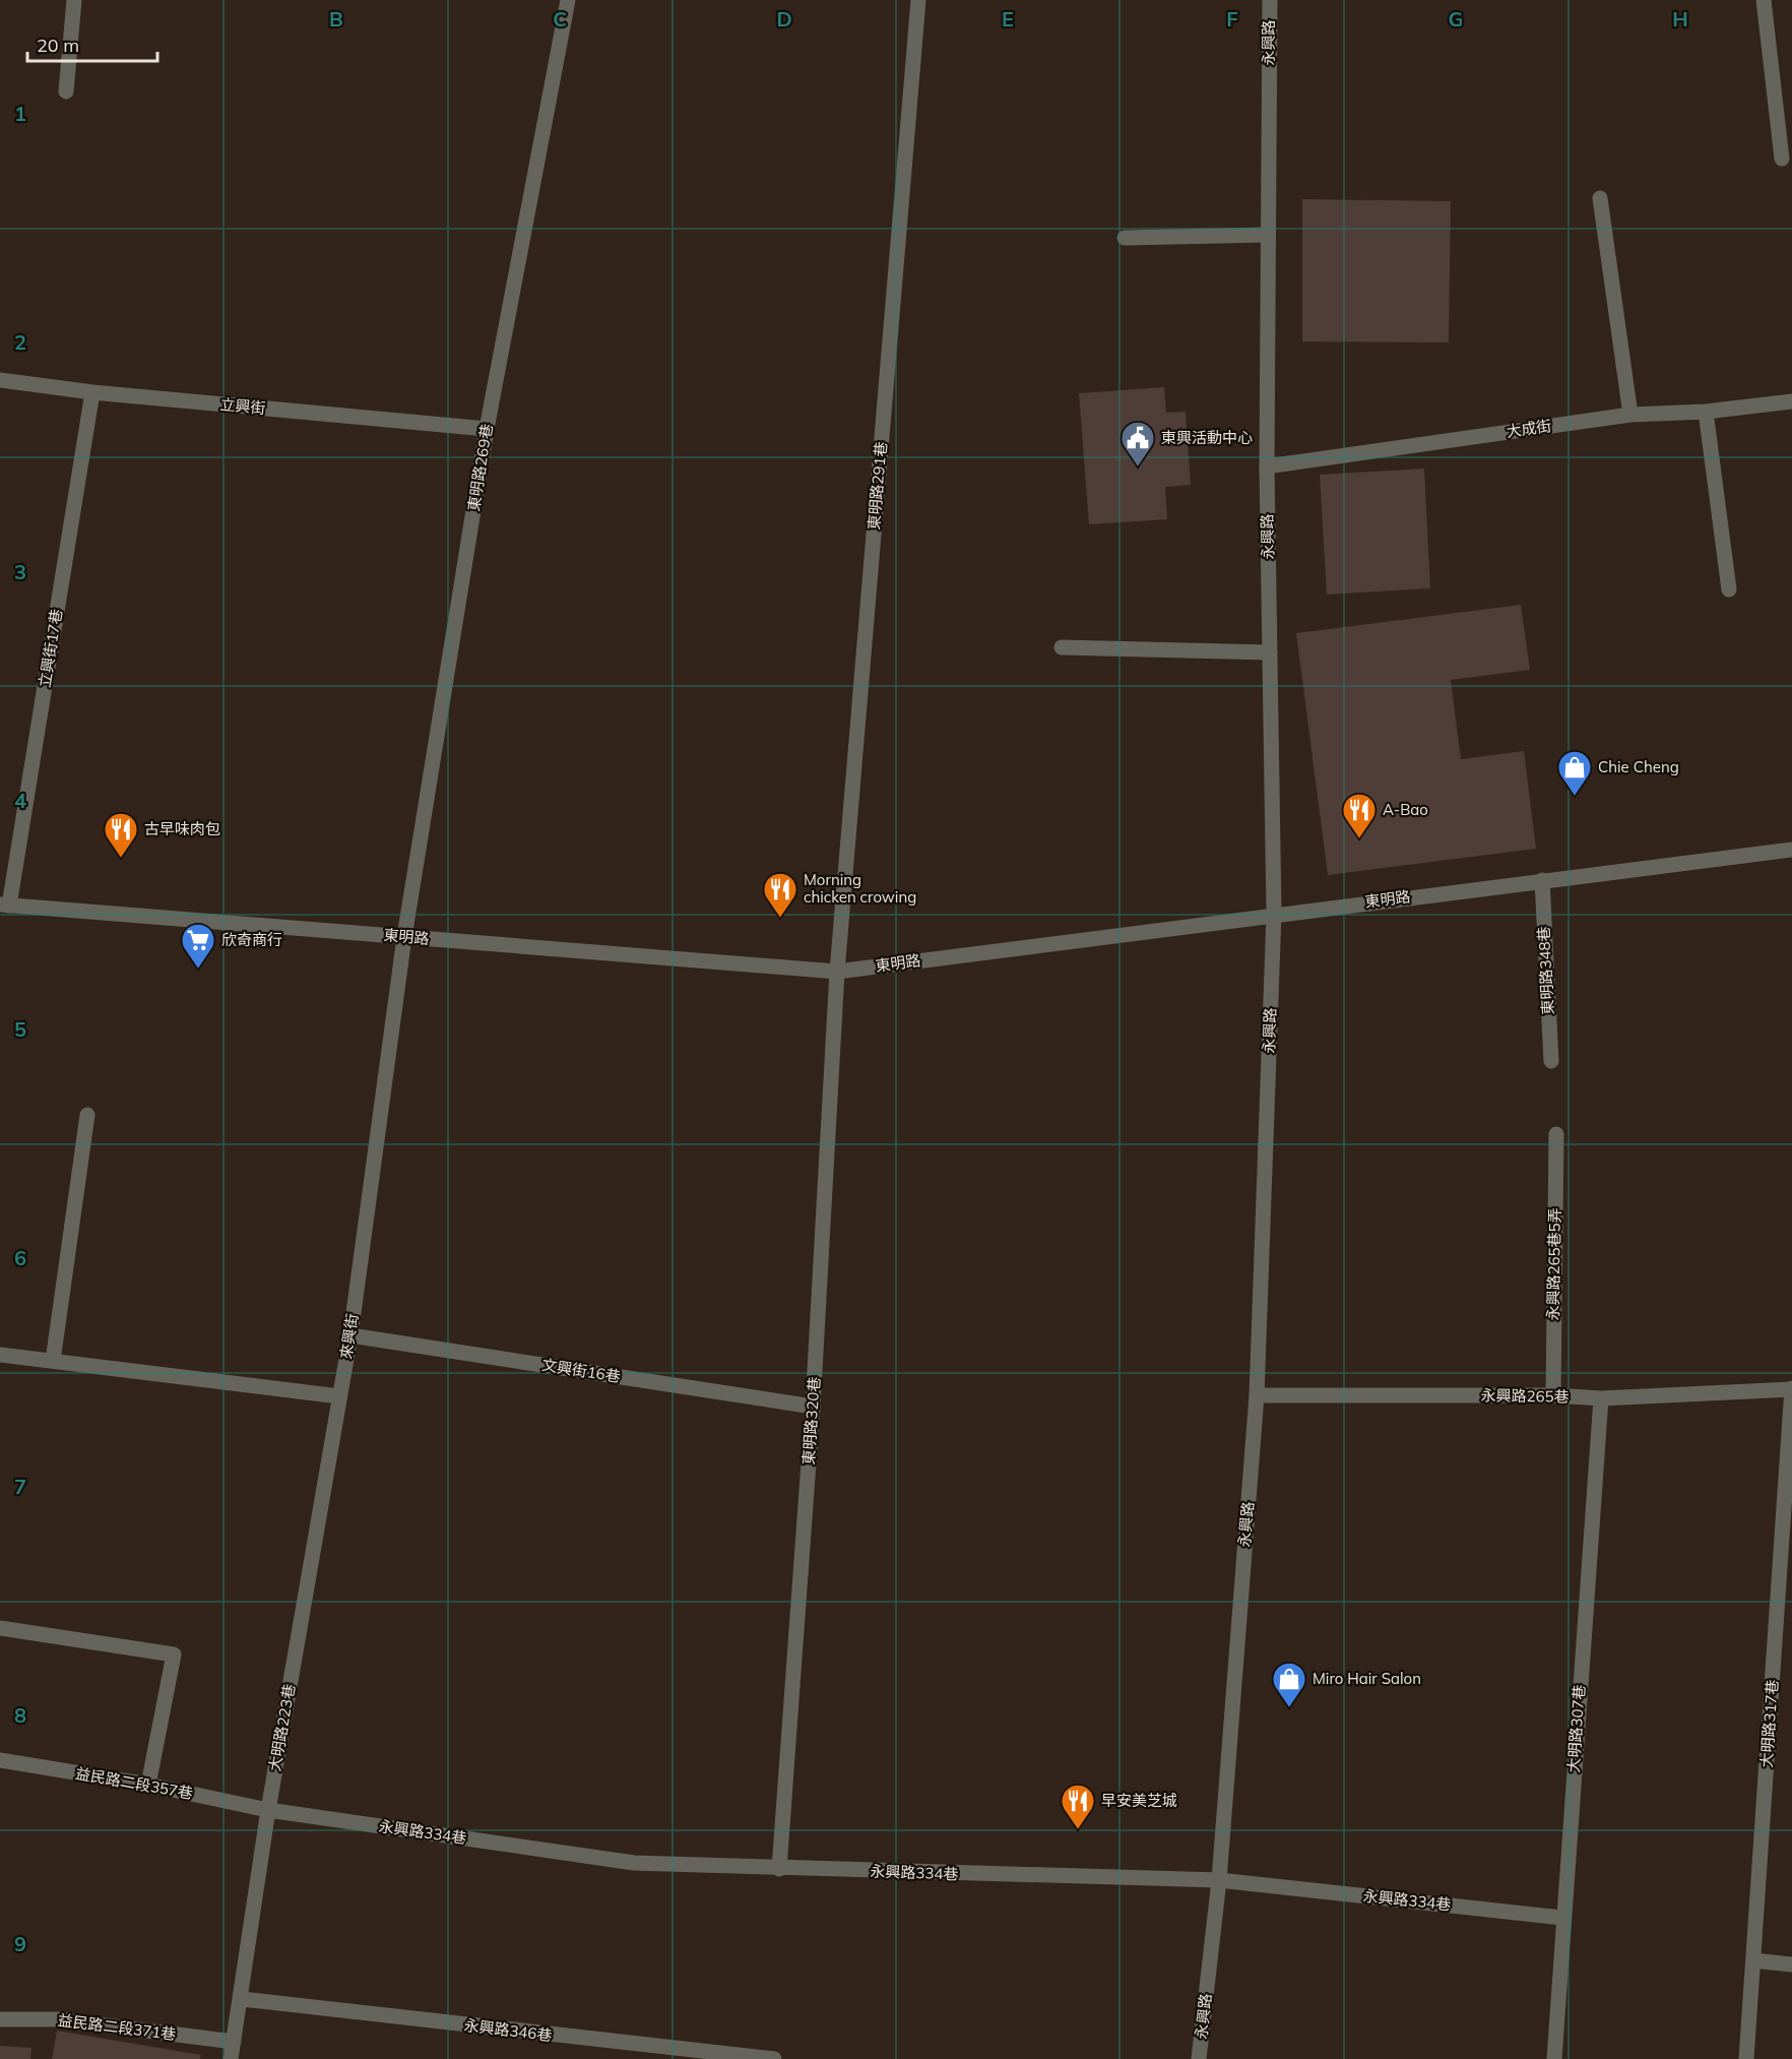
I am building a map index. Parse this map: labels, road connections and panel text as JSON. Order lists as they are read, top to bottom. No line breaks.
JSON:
{"streets":{"street":["永興路","立興街","大成街","東明路269巷","東明路291巷","立興街17巷","東明路","東明路348巷","永興路265巷5弄","來興街","文興街16巷","永興路265巷","東明路320巷","大明路317巷","大明路223巷","大明路307巷","益民路二段357巷","永興路334巷","益民路二段371巷","永興路346巷"]},"crossings":[["永興路","大成街"],["永興路","東明路"],["永興路","永興路265巷"],["永興路","永興路334巷"],["立興街","東明路269巷"],["立興街","立興街17巷"],["東明路269巷","東明路"],["東明路269巷","來興街"],["東明路291巷","東明路"],["東明路291巷","東明路320巷"],["立興街17巷","東明路"],["東明路","東明路348巷"],["東明路","來興街"],["東明路","東明路320巷"],["永興路265巷5弄","永興路265巷"],["來興街","文興街16巷"],["來興街","大明路223巷"],["文興街16巷","東明路320巷"],["永興路265巷","大明路317巷"],["永興路265巷","大明路307巷"],["東明路320巷","永興路334巷"],["大明路223巷","益民路二段357巷"],["大明路223巷","永興路334巷"],["大明路223巷","益民路二段371巷"],["大明路223巷","永興路346巷"],["大明路307巷","永興路334巷"],["益民路二段357巷","永興路334巷"]],"places":{"public building":["東興活動中心"],"shop":["Chie Cheng","Miro Hair Salon"],"restaurant":["A-Bao","古早味肉包","Morning chicken crowing","早安美芝城"],"supermarket":["欣奇商行"]},"scale_bar":"20 m","grid":{"columns":["B","C","D","E","F","G","H"],"rows":["1","2","3","4","5","6","7","8","9"]}}
